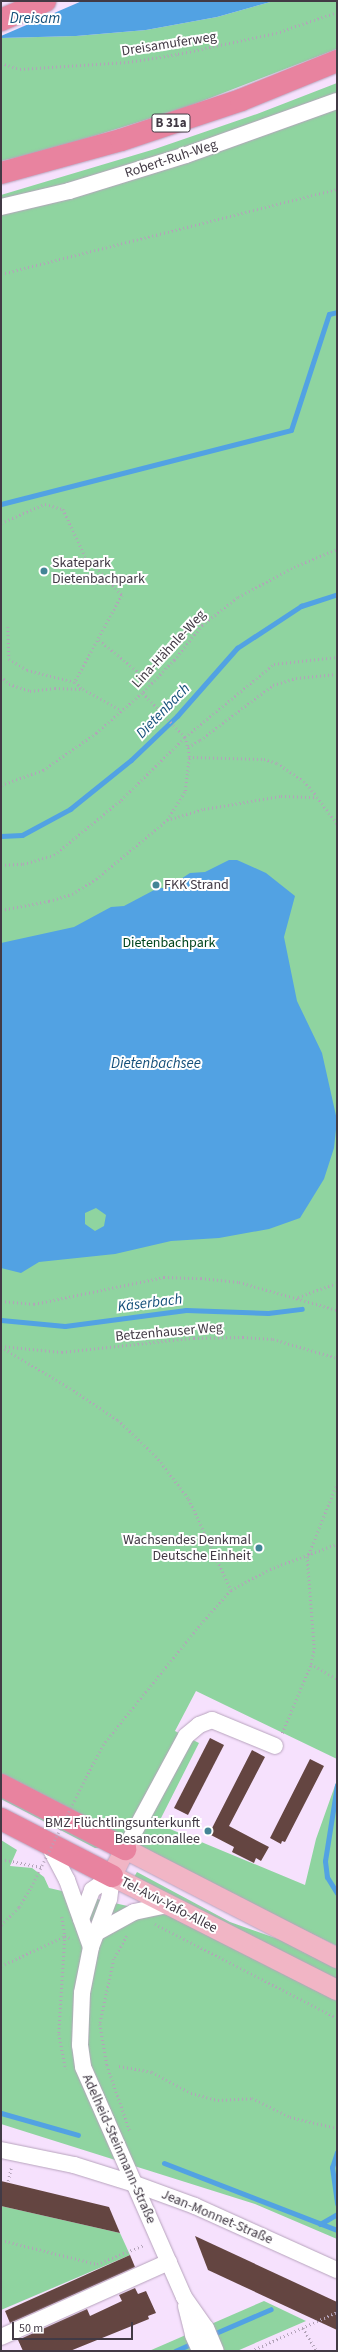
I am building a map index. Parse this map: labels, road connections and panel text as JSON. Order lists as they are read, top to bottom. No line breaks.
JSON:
{"streets":{"highway":["B 31a","Tel-Aviv-Yafo-Allee"],"street":["Robert-Ruh-Weg","Adelheid-Steinmann-Straße","Jean-Monnet-Straße"],"path":["Dreisamuferweg","Lina-Hähnle-Weg","Betzenhauser Weg"]},"crossings":[["Tel-Aviv-Yafo-Allee","Adelheid-Steinmann-Straße"],["Adelheid-Steinmann-Straße","Jean-Monnet-Straße"]],"water":["Dreisam","Dietenbach","Dietenbachsee","Käserbach"],"parks":["Dietenbachpark"],"places":["Skatepark Dietenbachpark","FKK Strand","Wachsendes Denkmal Deutsche Einheit","BMZ Flüchtlingsunterkunft Besanconallee"],"scale_bar":"50 m"}
